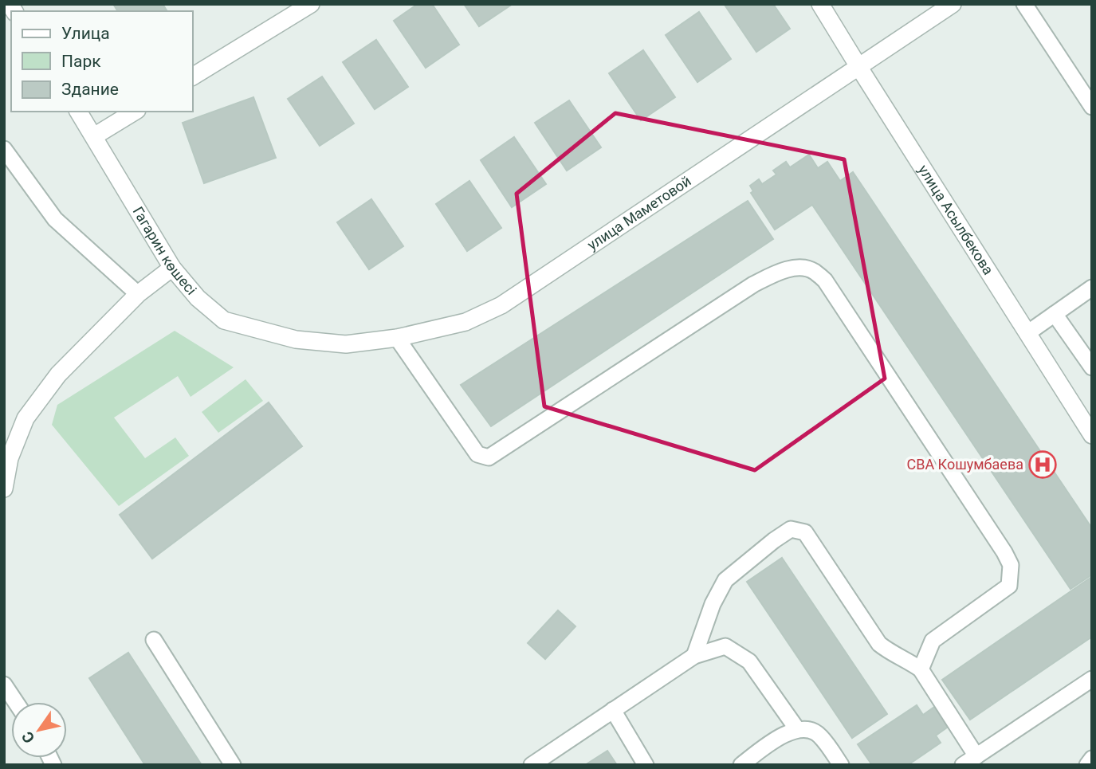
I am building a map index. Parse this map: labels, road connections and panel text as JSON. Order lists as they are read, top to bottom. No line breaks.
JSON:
{"streets":{"street":["улица Маметовой","улица Асылбекова","Гагарин көшесі"]},"crossings":[["улица Маметовой","улица Асылбекова"],["улица Маметовой","Гагарин көшесі"]],"places":{"hospital":["СВА Кошумбаева"]},"legend":["Улица","Парк","Здание"],"north":"bottom left"}
